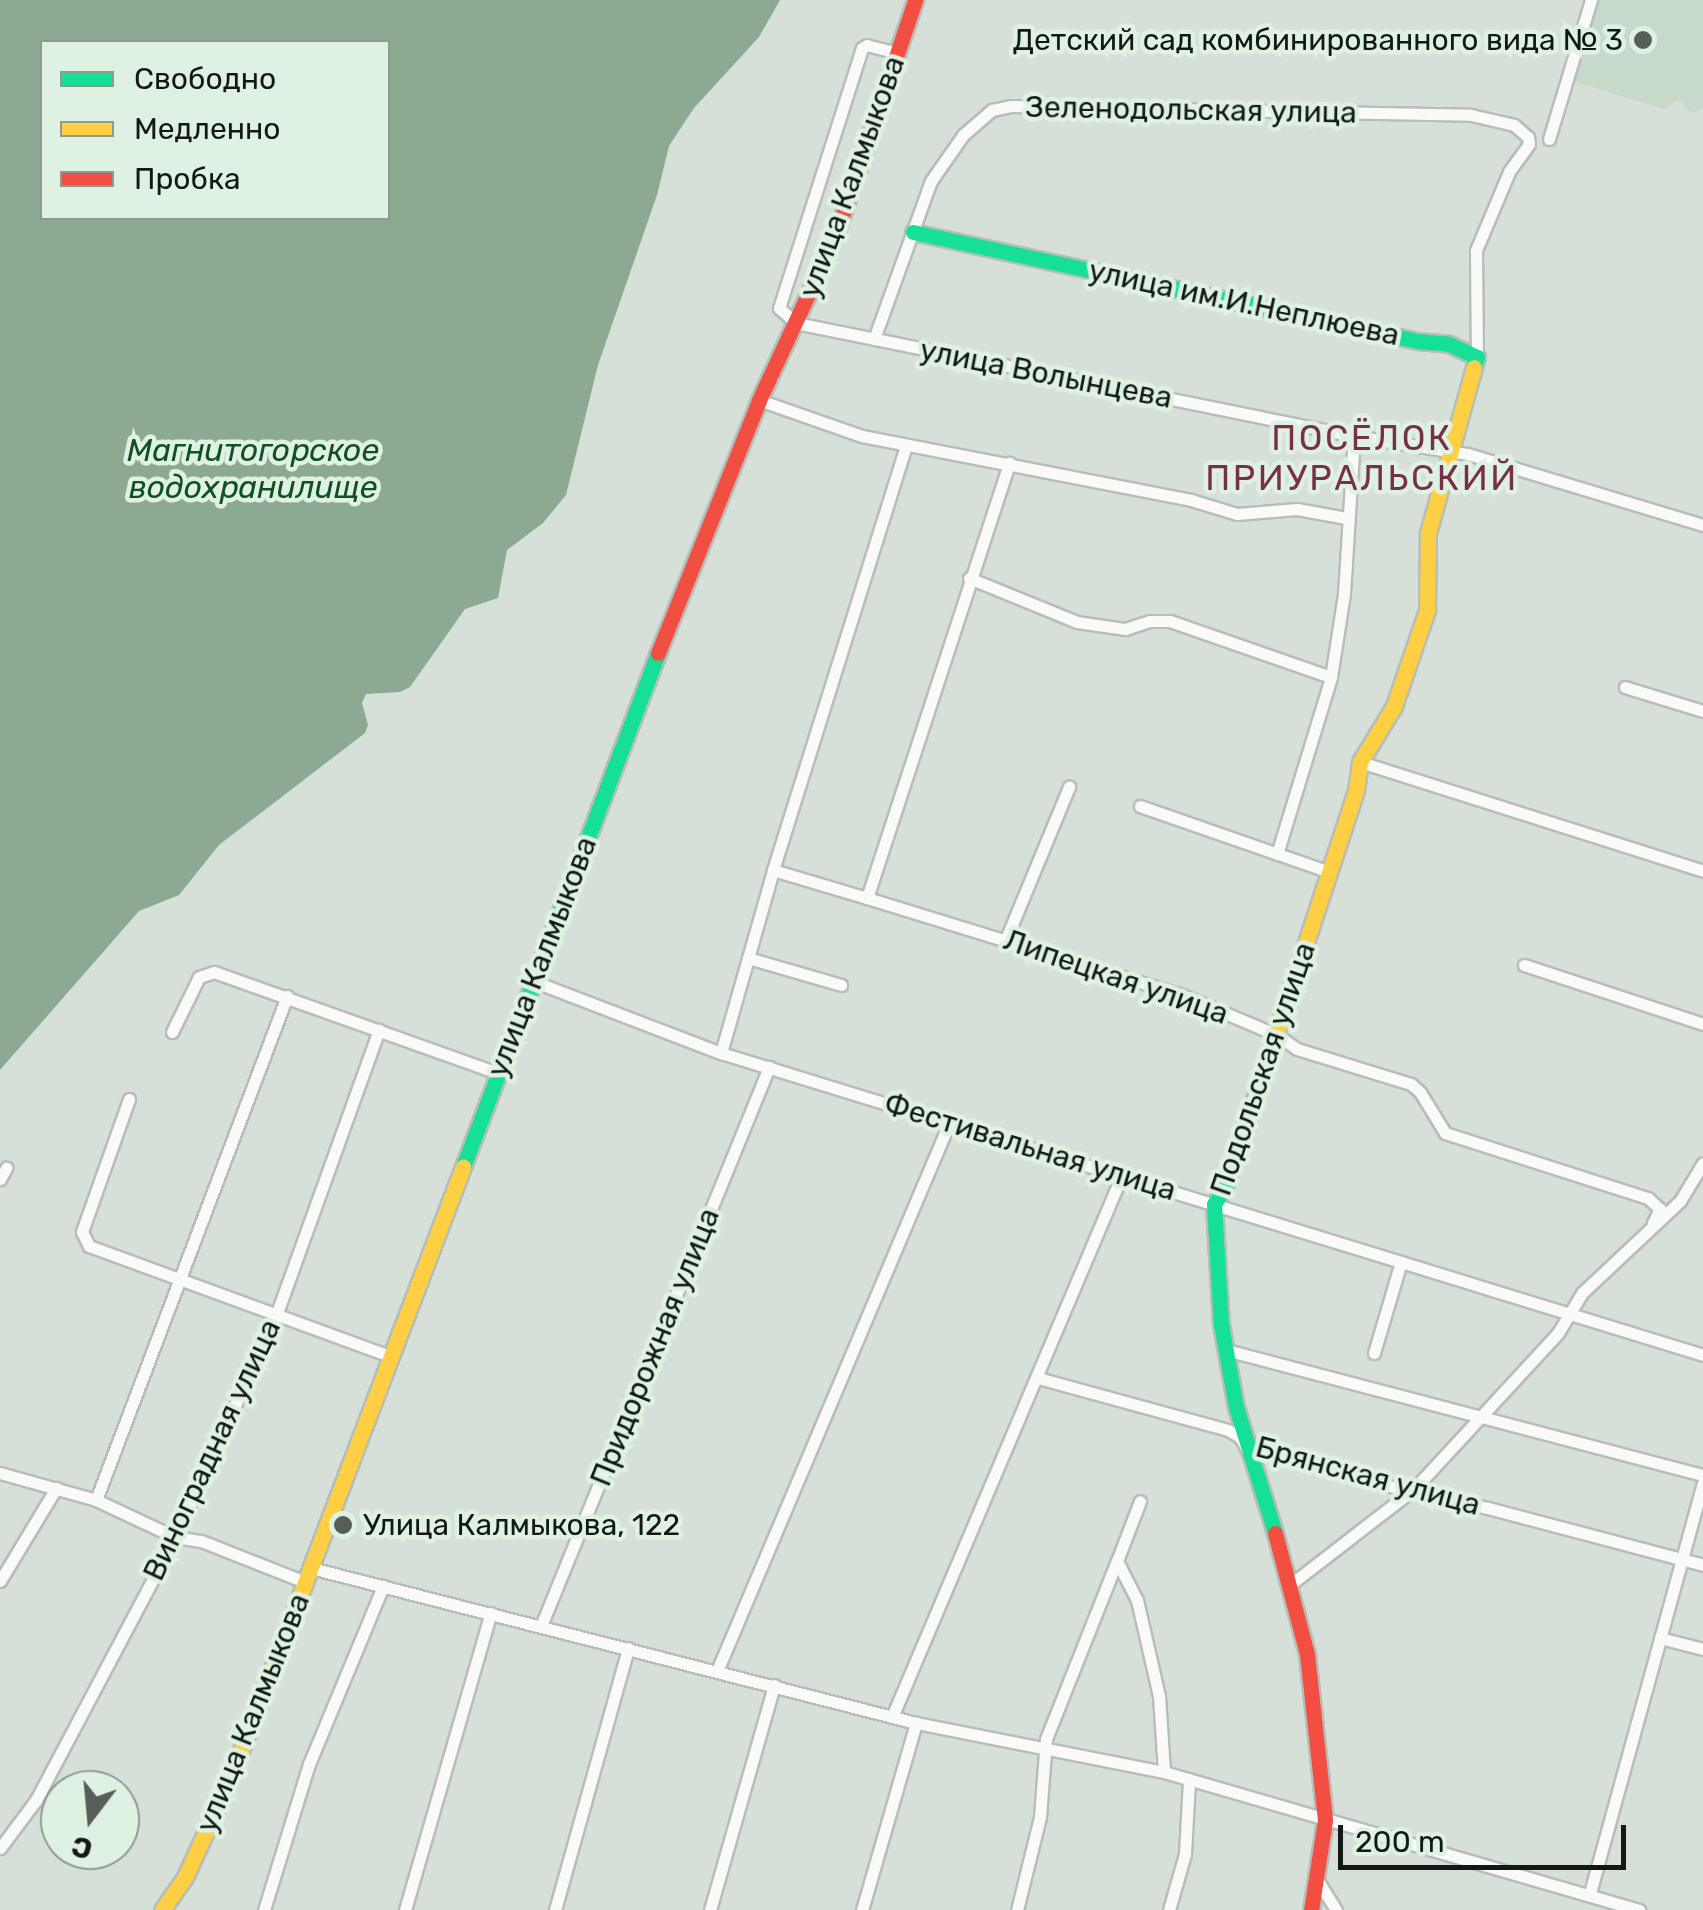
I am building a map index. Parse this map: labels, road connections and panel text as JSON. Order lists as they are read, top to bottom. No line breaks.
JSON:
{"streets":{"street":["Зеленодольская улица","улица Калмыкова","улица им.И.Неплюева","улица Волынцева","Липецкая улица","Подольская улица","Фестивальная улица","Придорожная улица","Виноградная улица","Брянская улица"]},"crossings":[["Зеленодольская улица","улица им.И.Неплюева"],["Зеленодольская улица","улица Волынцева"],["улица Калмыкова","улица Волынцева"],["улица Калмыкова","Фестивальная улица"],["улица Волынцева","Подольская улица"],["Липецкая улица","Подольская улица"],["Подольская улица","Фестивальная улица"],["Подольская улица","Брянская улица"],["Фестивальная улица","Придорожная улица"]],"districts":["ПОСЁЛОК ПРИУРАЛЬСКИЙ"],"water":["Магнитогорское водохранилище"],"places":["Детский сад комбинированного вида № 3","Улица Калмыкова, 122"],"legend":["Свободно","Медленно","Пробка"],"scale_bar":"200 m","north":"bottom"}
